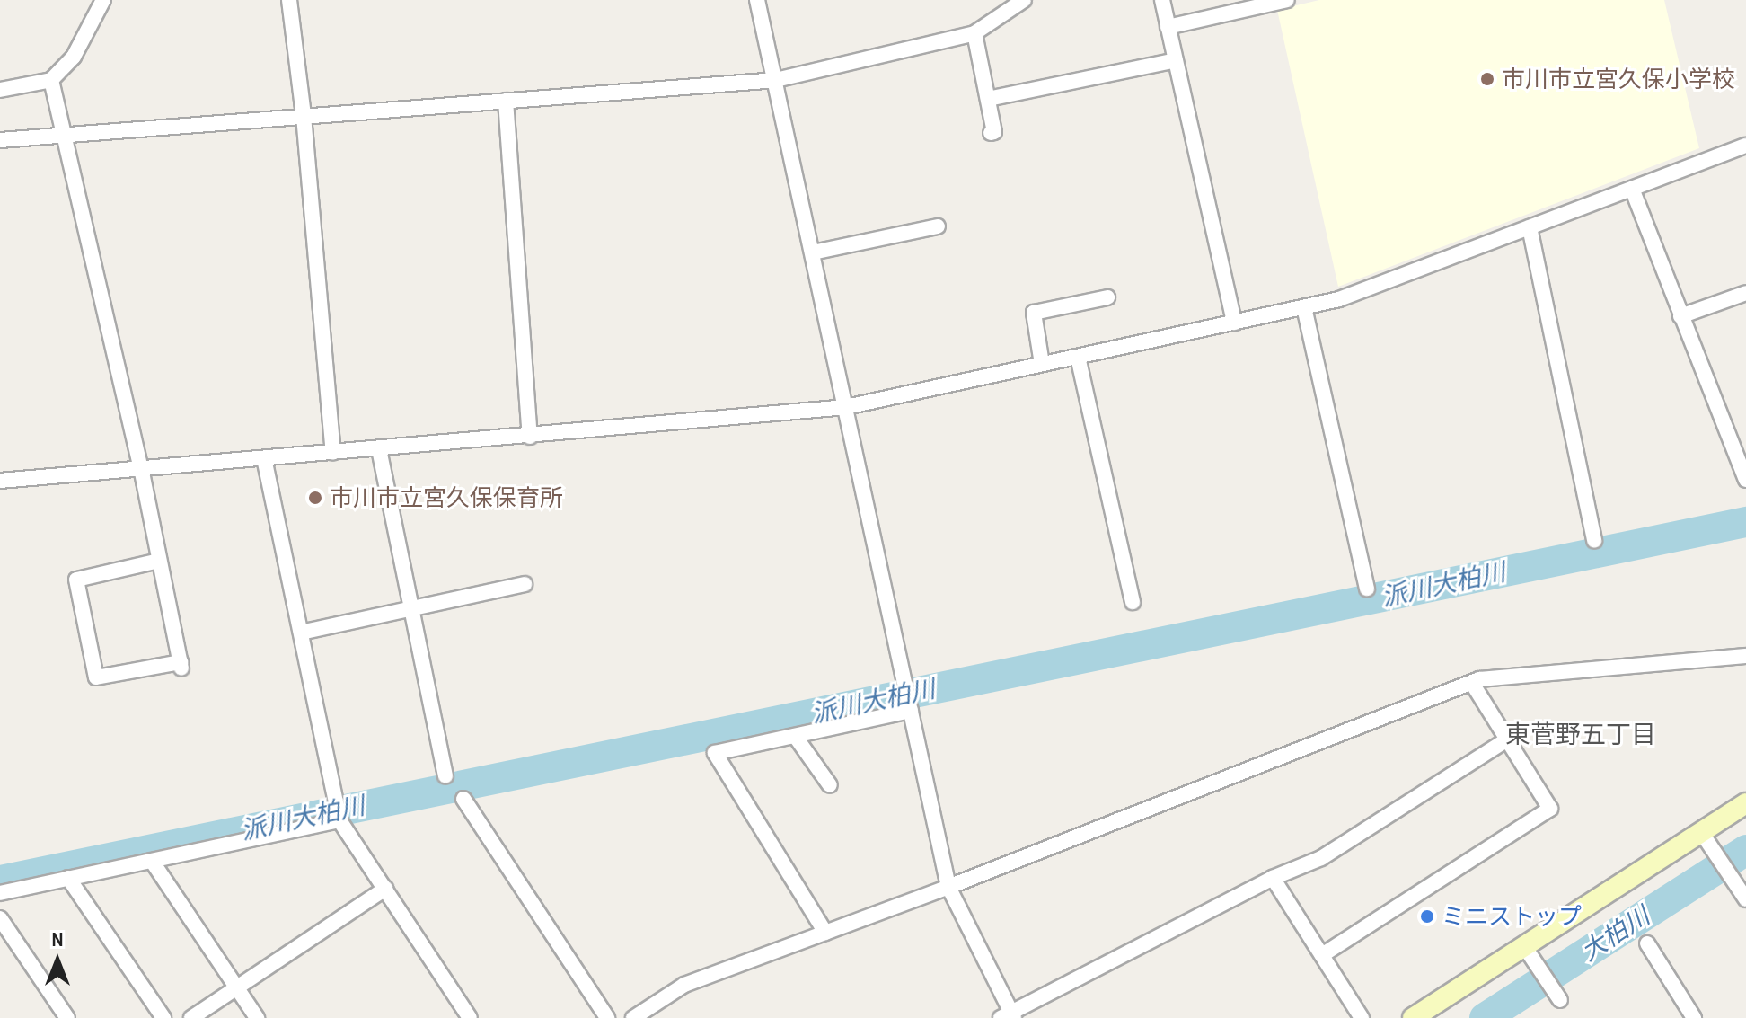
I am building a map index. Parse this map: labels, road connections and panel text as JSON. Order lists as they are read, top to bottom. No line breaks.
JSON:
{"districts":["東菅野五丁目"],"water":["派川大柏川","大柏川"],"places":["市川市立宮久保小学校","市川市立宮久保保育所","ミニストップ"],"north":"top"}
